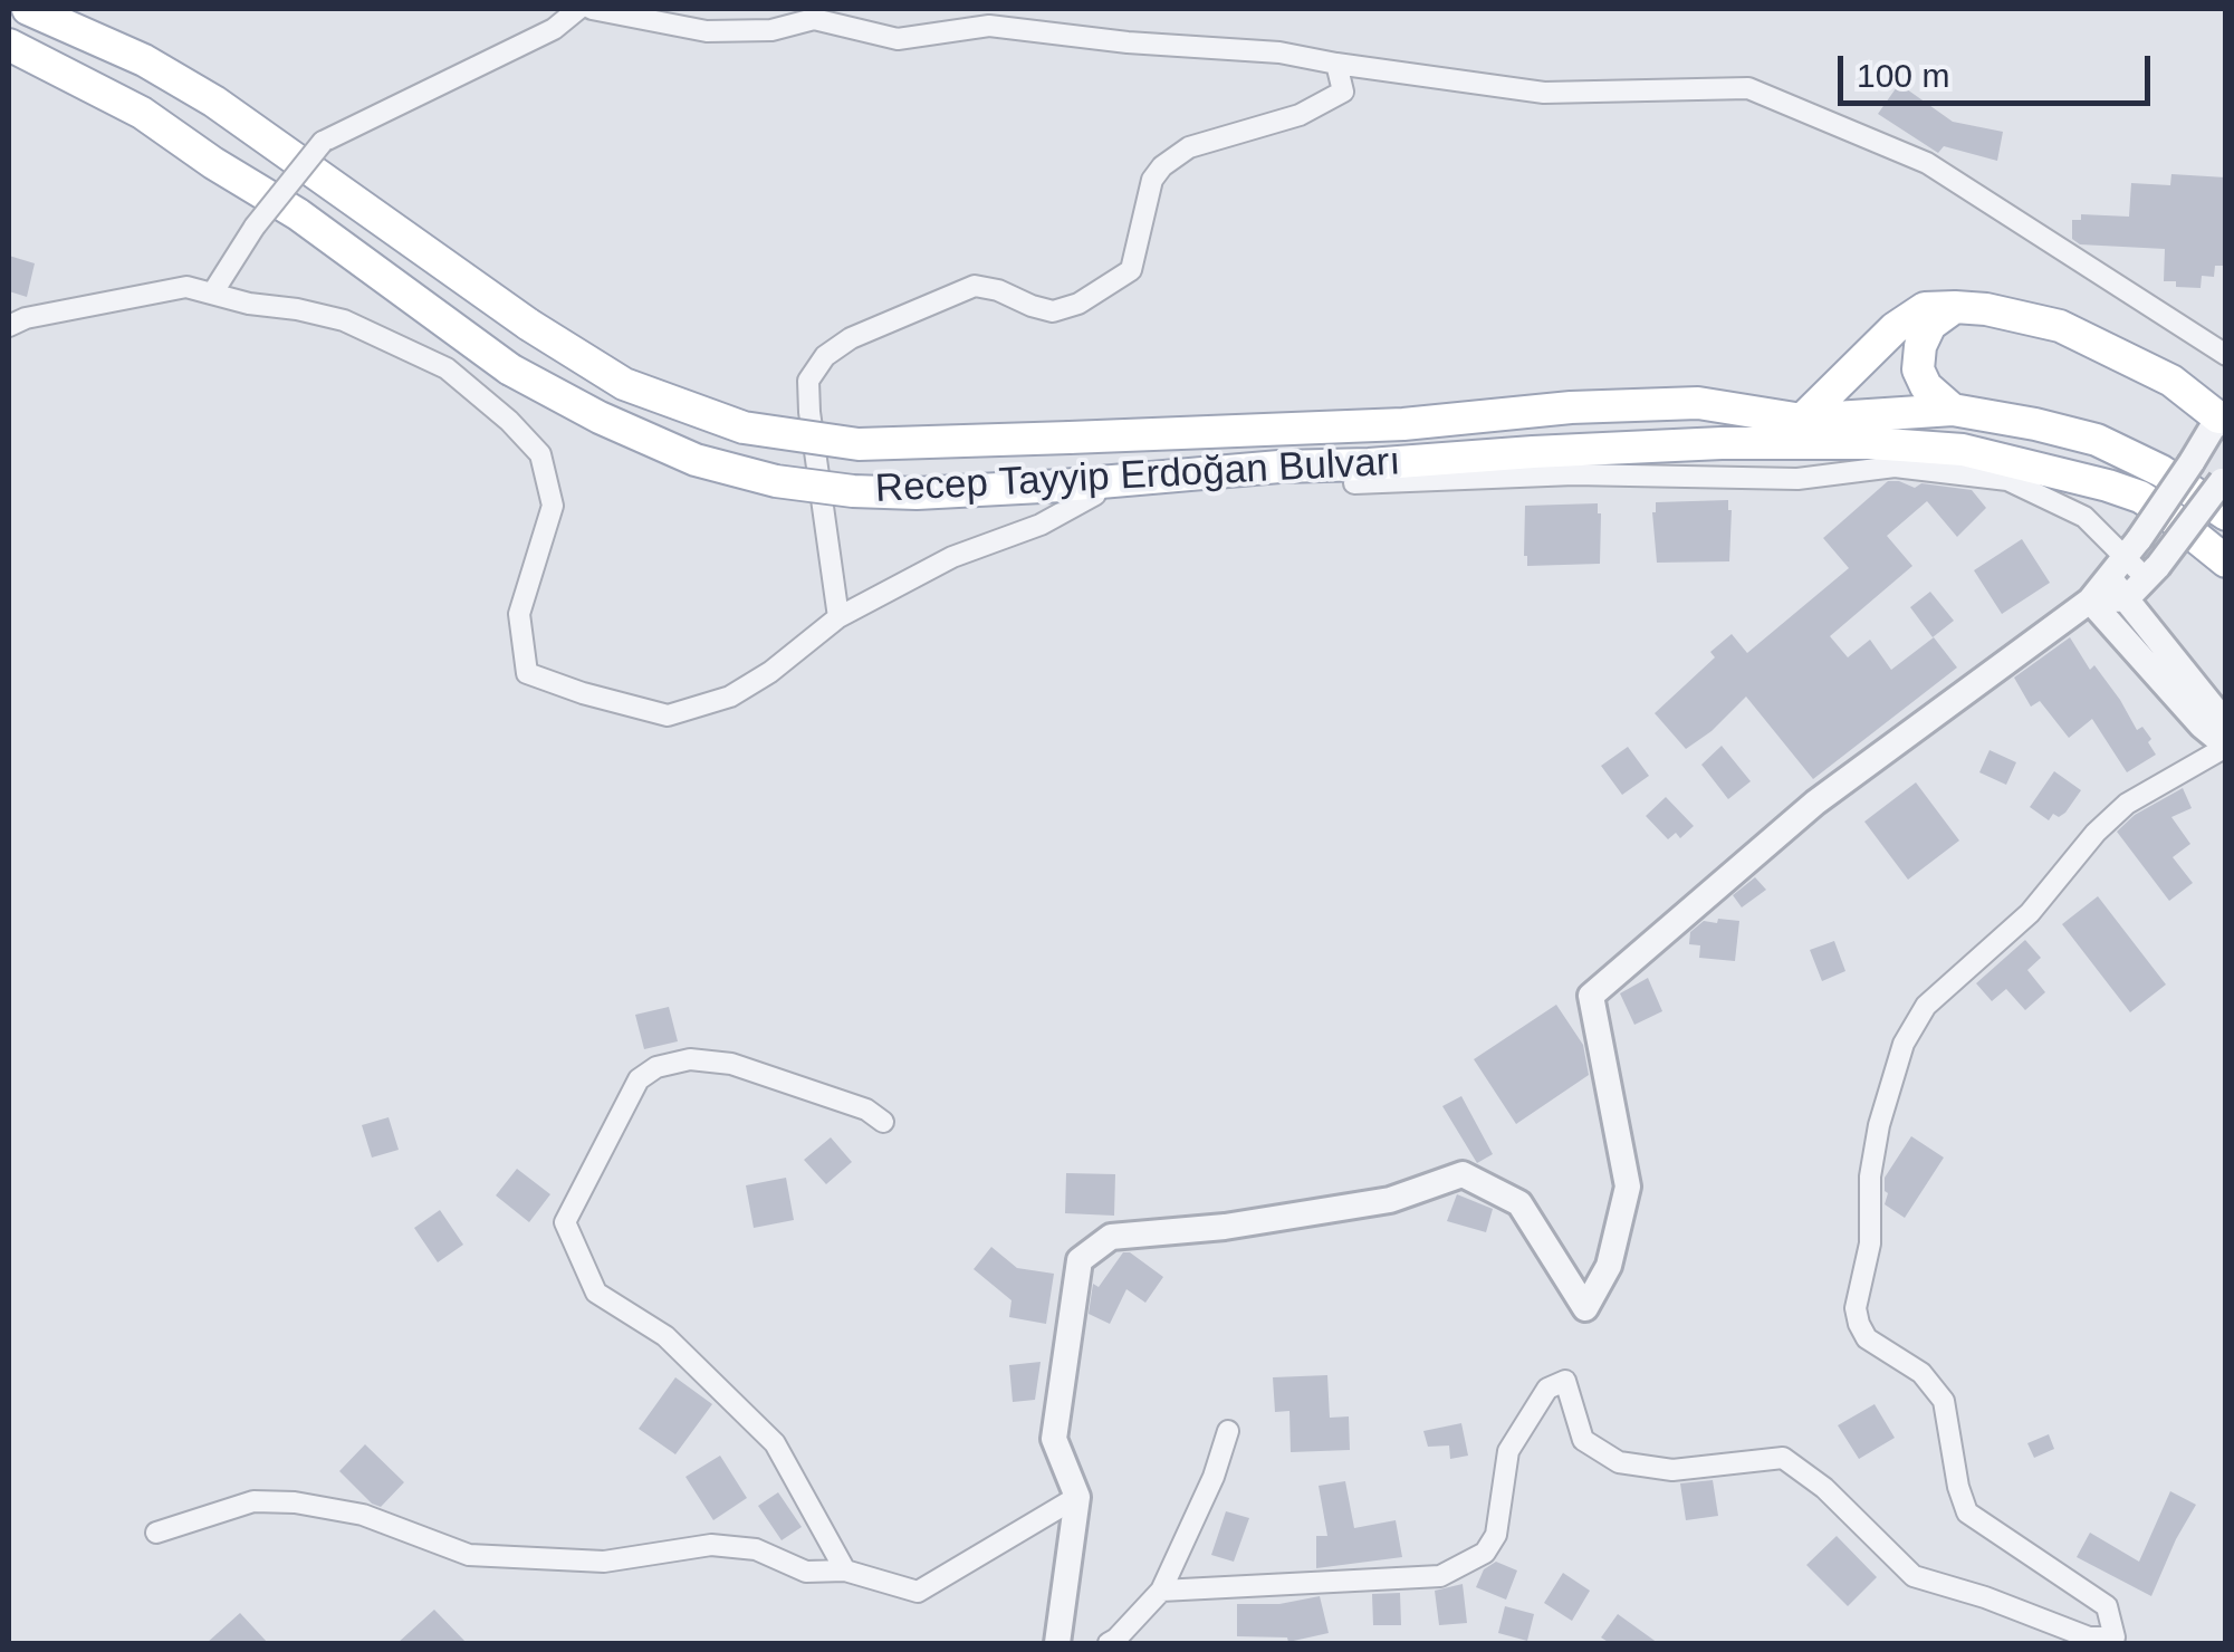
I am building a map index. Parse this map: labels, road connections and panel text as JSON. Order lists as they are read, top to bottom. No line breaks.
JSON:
{"streets":{"main road":["Recep Tayyip Erdoğan Bulvarı"]},"scale_bar":"100 m"}
